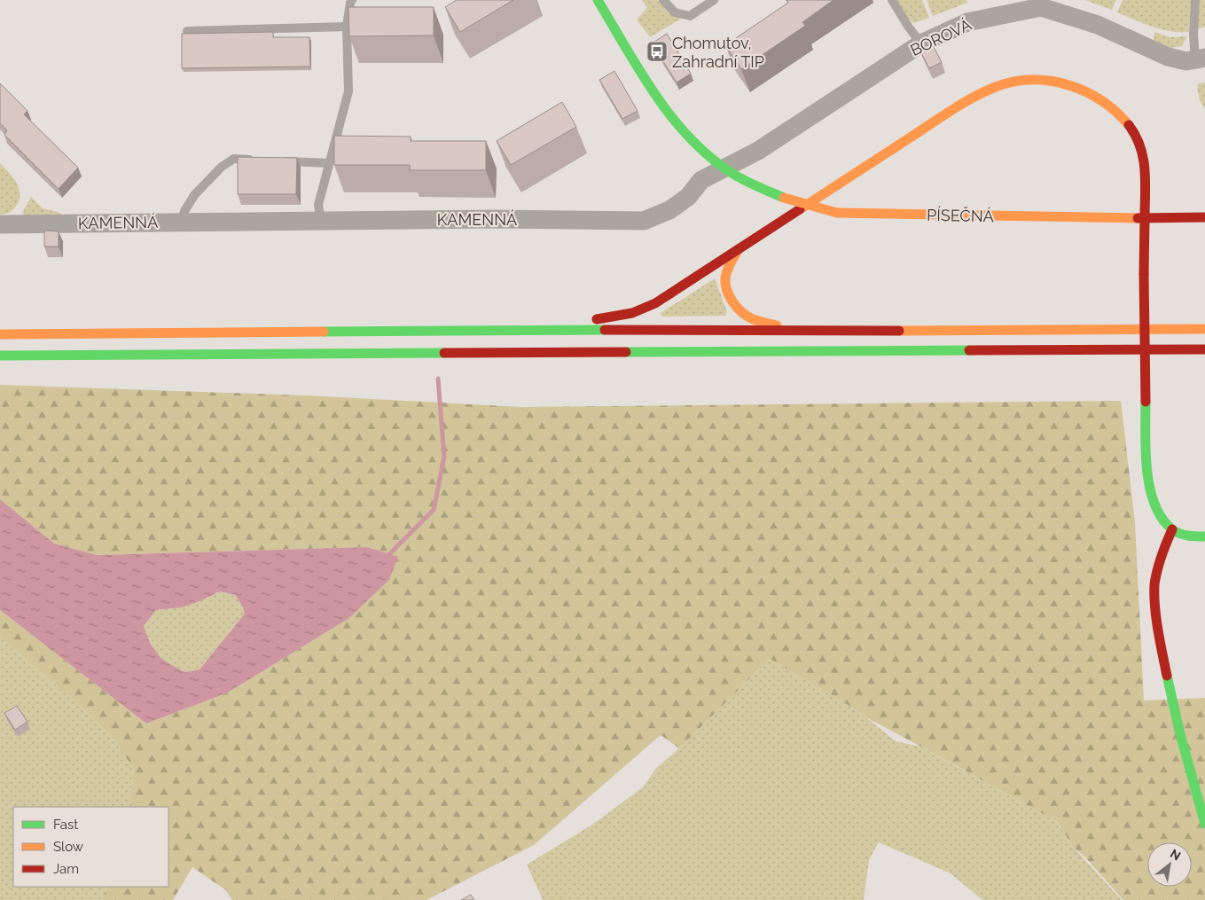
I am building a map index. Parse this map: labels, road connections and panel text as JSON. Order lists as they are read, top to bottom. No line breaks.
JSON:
{"streets":{"main road":["PÍSEČNÁ"],"street":["BOROVÁ","KAMENNÁ"]},"crossings":[["BOROVÁ","PÍSEČNÁ"],["BOROVÁ","KAMENNÁ"],["PÍSEČNÁ","KAMENNÁ"]],"places":{"bus stop":["Chomutov, Zahradní TIP"]},"legend":["Fast","Slow","Jam"],"north":"top right"}
